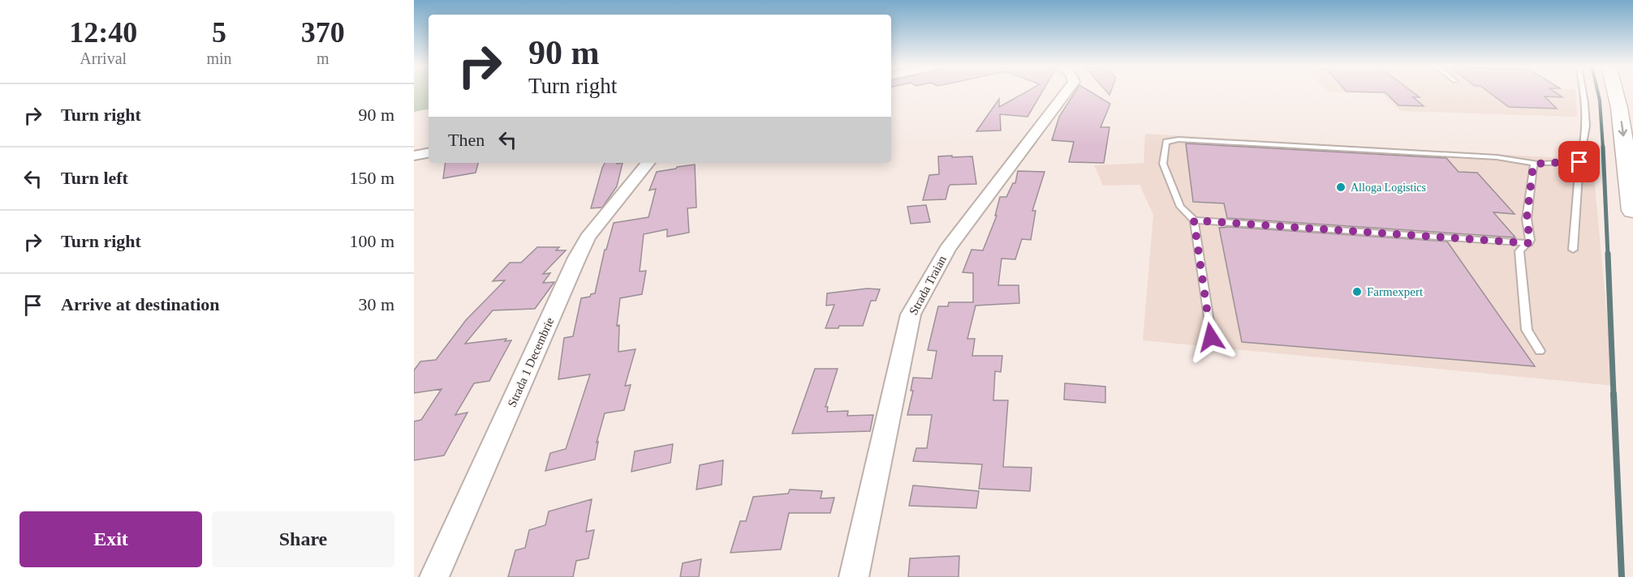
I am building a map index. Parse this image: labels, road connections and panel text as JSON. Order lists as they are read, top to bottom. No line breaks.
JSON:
{"streets":{"street":["Strada Traian","Strada 1 Decembrie"]},"places":["Alloga Logistics","Farmexpert"],"page":{"eta":["12:40","Arrival","5","min","370","m"],"turn":["90 m","Turn right"],"list":[{"name":"Turn right","value":"90 m"},{"name":"Turn left","value":"150 m"},{"name":"Turn right","value":"100 m"},{"name":"Arrive at destination","value":"30 m"}],"then":"Then","buttons":["Exit","Share"]}}
